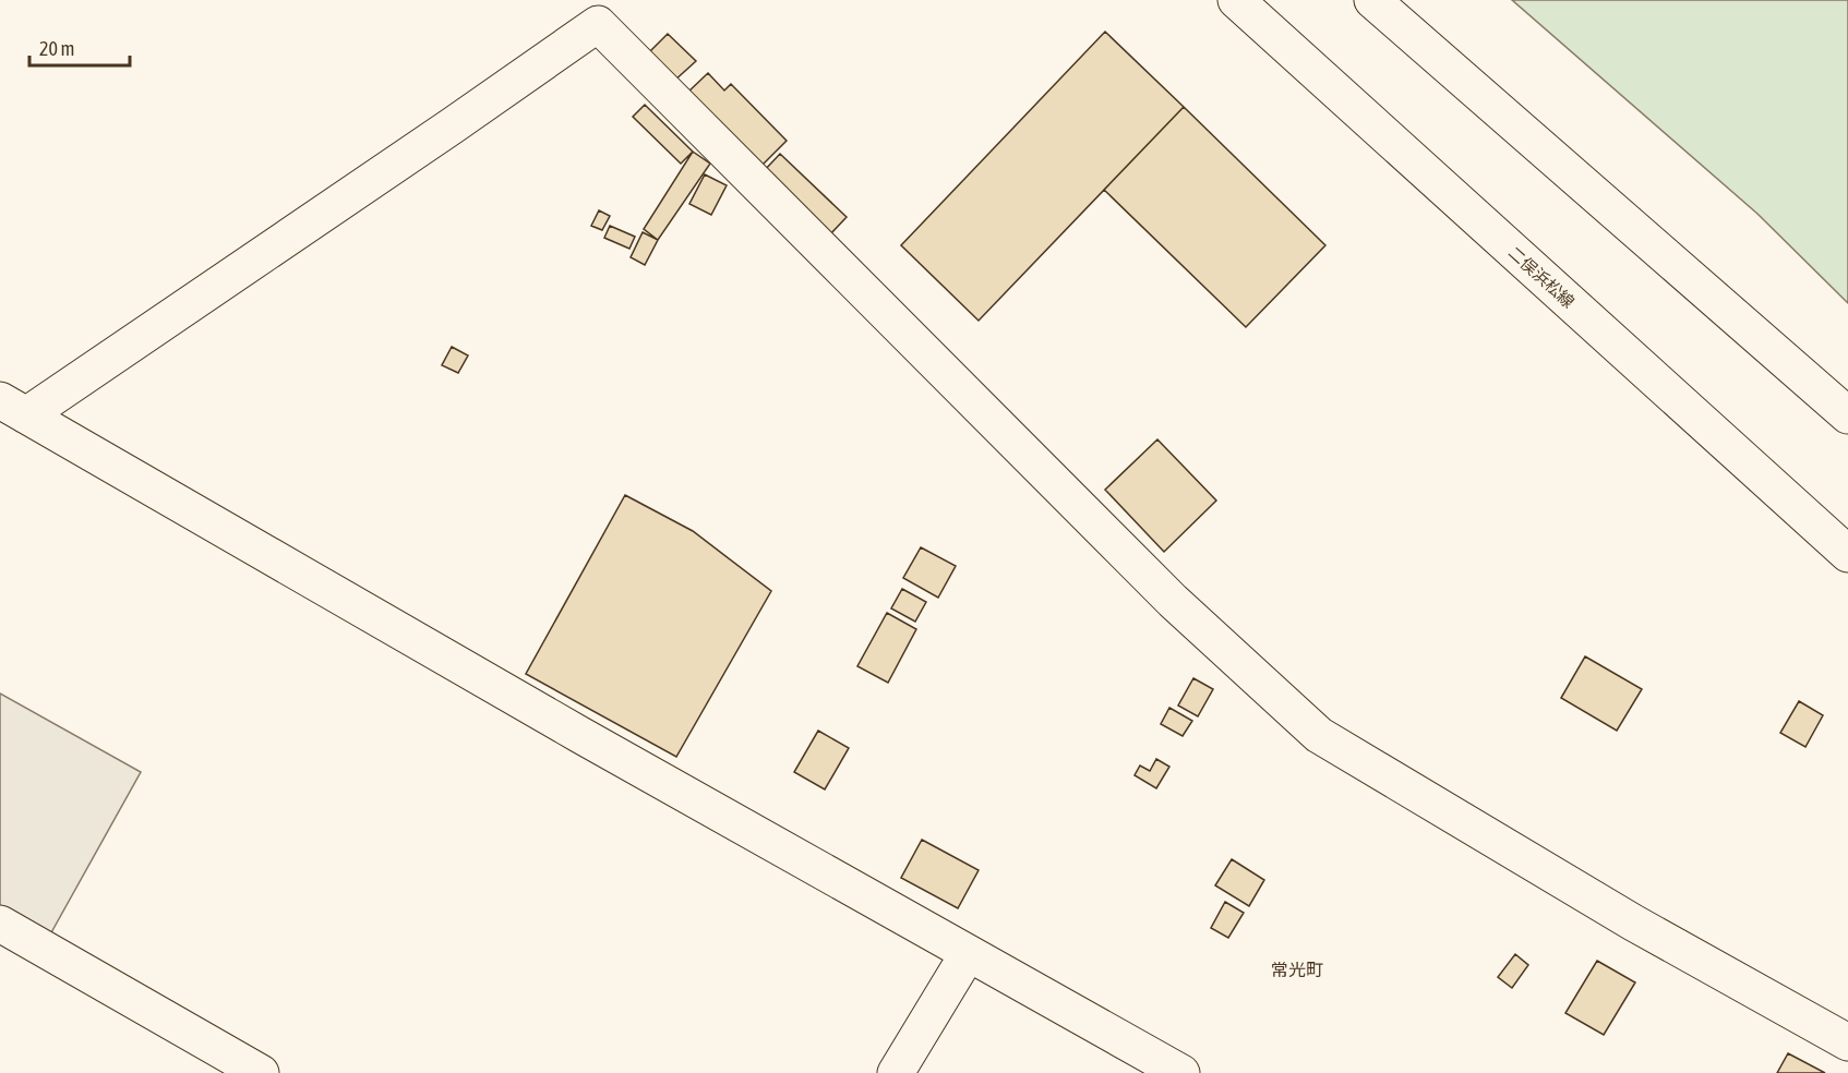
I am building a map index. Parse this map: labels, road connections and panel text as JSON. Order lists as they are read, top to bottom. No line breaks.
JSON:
{"streets":{"street":["二俣浜松線"]},"districts":["常光町"],"scale_bar":"20 m"}
